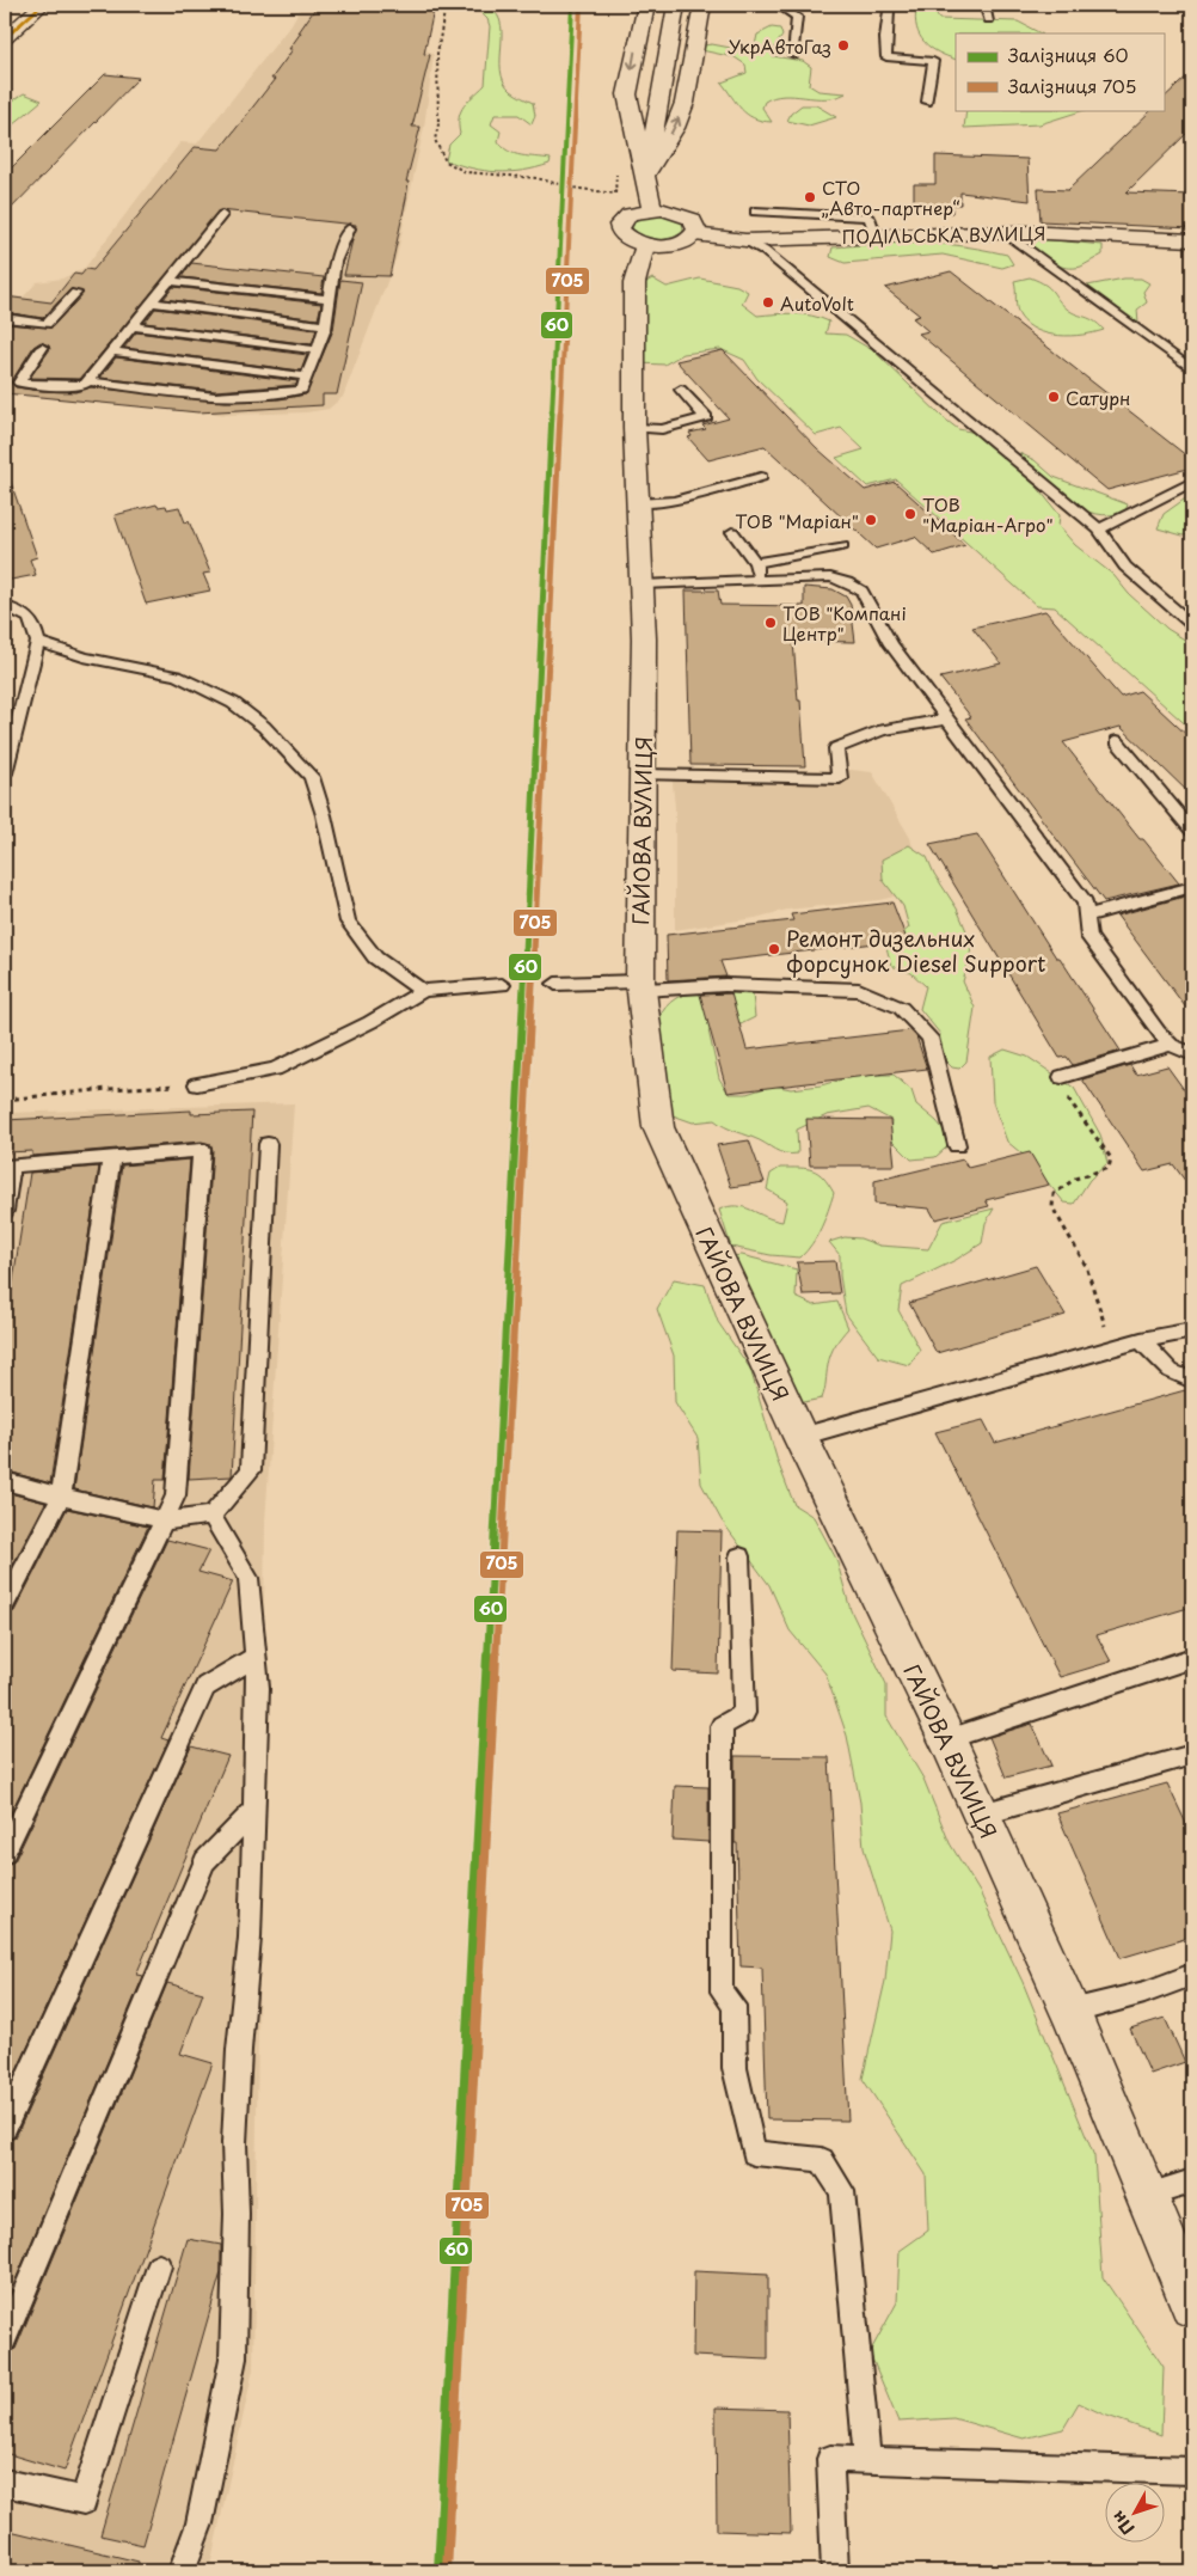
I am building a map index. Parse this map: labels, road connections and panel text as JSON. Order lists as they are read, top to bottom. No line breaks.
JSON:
{"streets":{"street":["ПОДІЛЬСЬКА ВУЛИЦЯ","ГАЙОВА ВУЛИЦЯ"]},"places":["УкрАвтоГаз","СТО „Авто-партнер“","AutoVolt","Сатурн","ТОВ \"Маріан-Агро\"","ТОВ \"Маріан\"","ТОВ \"Компані Центр\"","Ремонт дизельних форсунок Diesel Support"],"lines":["rail line 60","rail line 705"],"legend":["Залізниця 60","Залізниця 705"],"north":"bottom left"}
